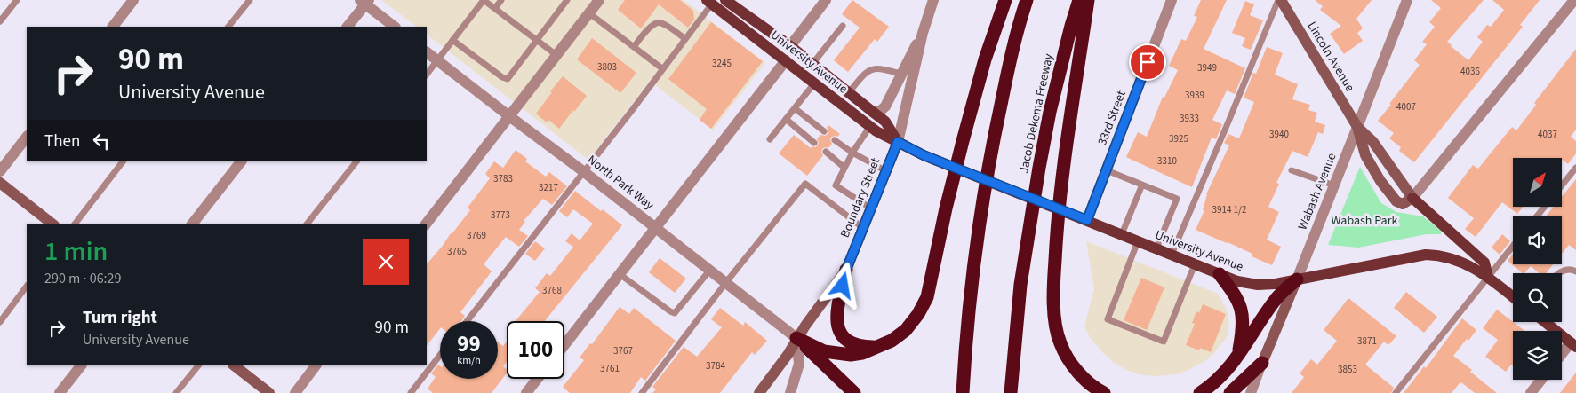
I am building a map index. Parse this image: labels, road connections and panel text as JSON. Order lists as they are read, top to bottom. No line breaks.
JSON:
{"streets":{"highway":["Jacob Dekema Freeway"],"main road":["Lincoln Avenue","University Avenue","Wabash Avenue","Boundary Street"],"street":["33rd Street","North Park Way"]},"crossings":[["Lincoln Avenue","Wabash Avenue"],["University Avenue","33rd Street"],["University Avenue","Wabash Avenue"],["University Avenue","Boundary Street"],["North Park Way","Boundary Street"]],"parks":["Wabash Park"],"house_numbers":["3245","3803","3949","4036","3939","4007","3933","3940","4037","3925","3310","3783","3217","3914 1/2","3773","3769","3765","3768","3871","3767","3784","3761","3853"],"north":"top right","page":{"turn":["90 m","University Avenue"],"then":"Then","heading":["1 min","290 m · 06:29"],"list":[{"name":"Turn right","note":"University Avenue","value":"90 m"}],"speed":"99 km/h","limit":"100"}}
